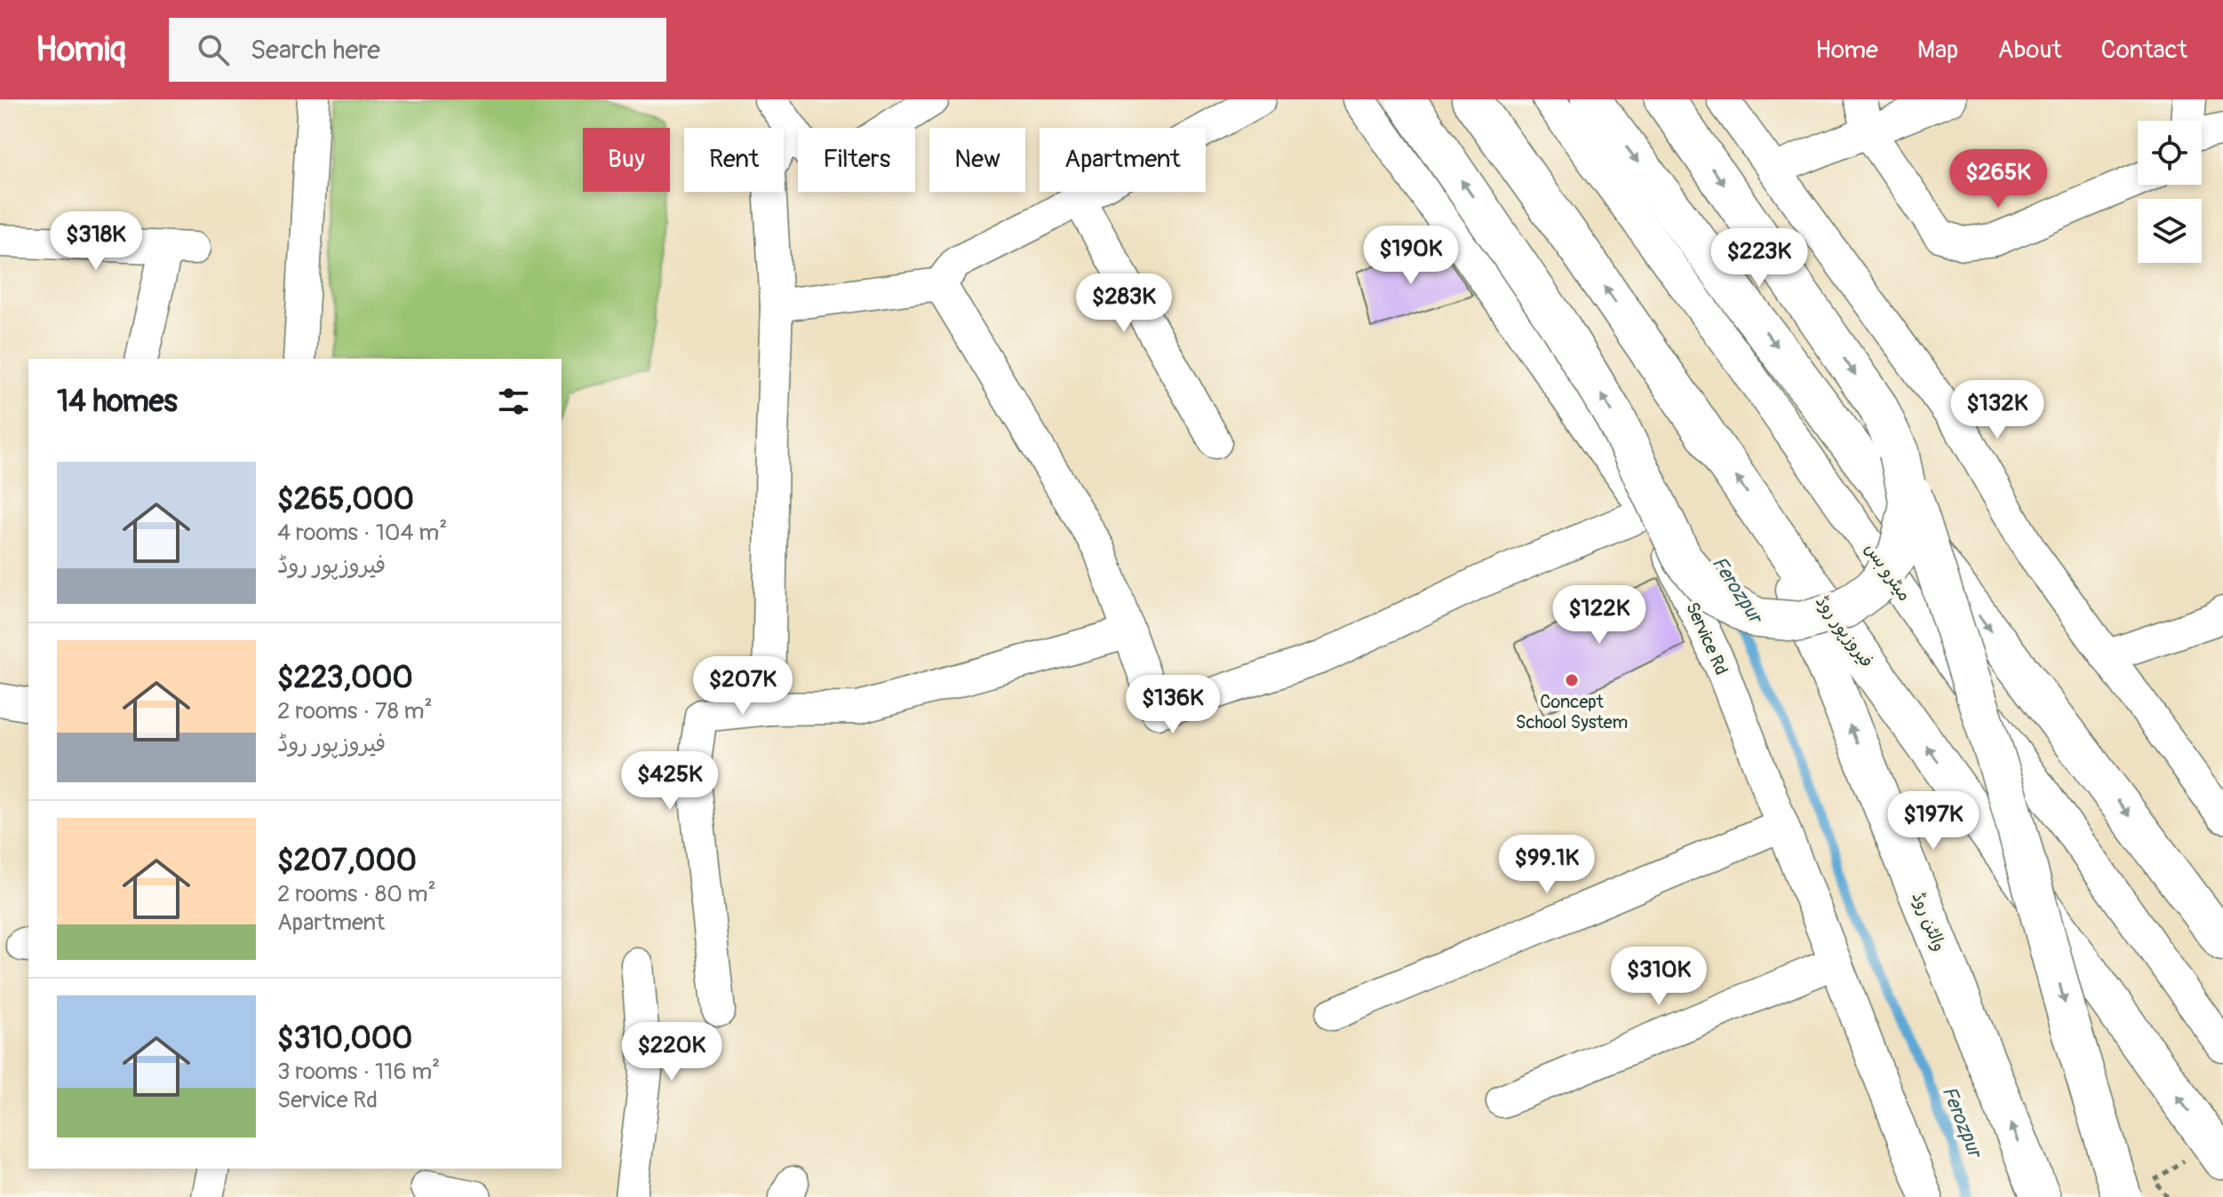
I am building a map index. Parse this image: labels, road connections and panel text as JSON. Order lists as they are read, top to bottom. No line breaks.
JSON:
{"streets":{"main road":["فیروزپور روڈ","والٹن روڈ"],"street":["میٹرو بس","Service Rd"]},"crossings":[["فیروزپور روڈ","والٹن روڈ"]],"water":["Ferozpur"],"places":["Concept School System"],"page":{"header":"Homiq","search":"Search here","nav":["Home","Map","About","Contact"],"chip":["Buy","Rent","Filters","New","Apartment"],"price":["$265K","$318K","$190K","$223K","$283K","$132K","$122K","$207K","$136K","$425K","$197K","$99.1K","$310K","$220K"],"heading":"14 homes","list":[{"name":"$265,000","note":"4 rooms · 104 m² · فیروزپور روڈ"},{"name":"$223,000","note":"2 rooms · 78 m² · فیروزپور روڈ"},{"name":"$207,000","note":"2 rooms · 80 m² · Apartment"},{"name":"$310,000","note":"3 rooms · 116 m² · Service Rd"}]}}
